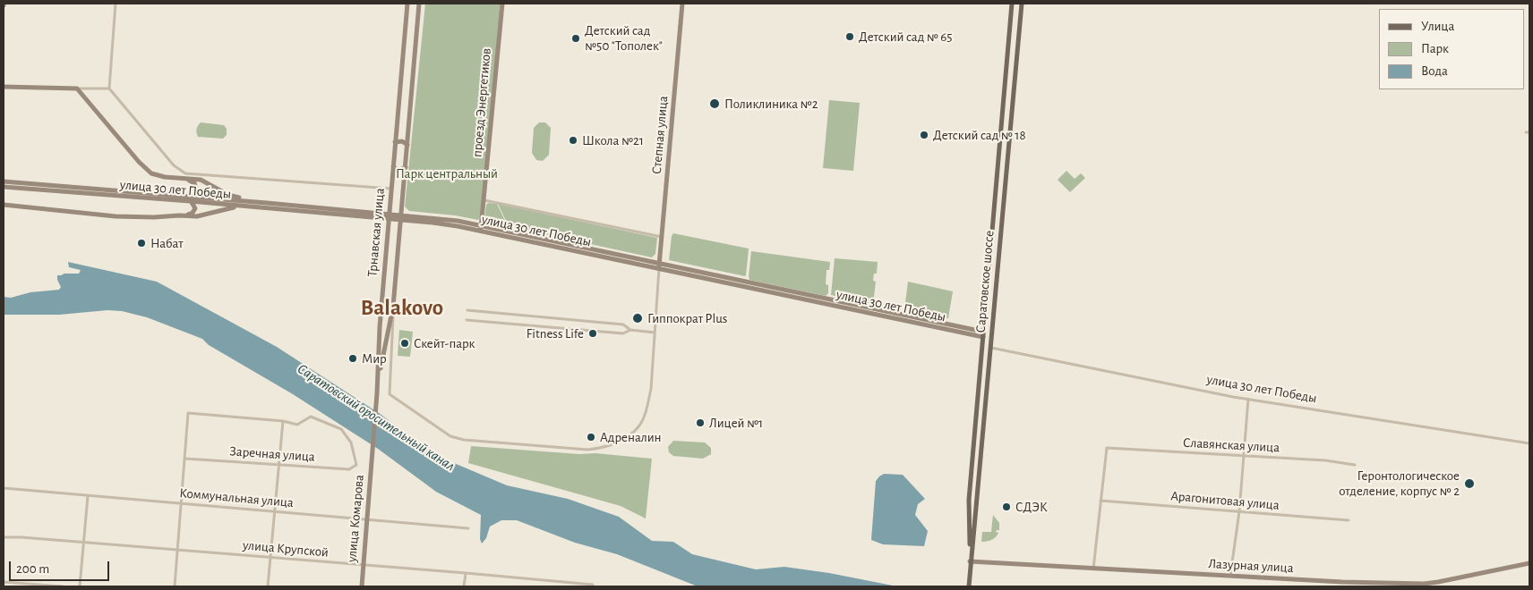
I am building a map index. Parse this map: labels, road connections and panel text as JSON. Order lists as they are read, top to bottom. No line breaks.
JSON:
{"streets":{"main road":["проезд Энергетиков","Степная улица","улица 30 лет Победы","Трнавская улица","Саратовское шоссе","улица Комарова","Лазурная улица"],"street":["Славянская улица","Заречная улица","Коммунальная улица","Арагонитовая улица","улица Крупской"]},"crossings":[["проезд Энергетиков","улица 30 лет Победы"],["Степная улица","улица 30 лет Победы"],["улица 30 лет Победы","Трнавская улица"],["улица 30 лет Победы","Саратовское шоссе"],["Трнавская улица","улица Комарова"],["Саратовское шоссе","Лазурная улица"],["Славянская улица","Арагонитовая улица"],["Коммунальная улица","улица Комарова"],["улица Комарова","улица Крупской"]],"districts":["Balakovo"],"water":["Саратовский оросительный канал"],"parks":["Парк центральный"],"places":["Детский сад № 65","Детский сад №50 \"Тополек\"","Поликлиника №2","Детский сад № 18","Школа №21","Набат","Гиппократ Plus","Fitness Life","Скейт-парк","Мир","Лицей №1","Адреналин","Геронтологическое отделение, корпус № 2","СДЭК"],"legend":["Улица","Парк","Вода"],"scale_bar":"200 m"}
